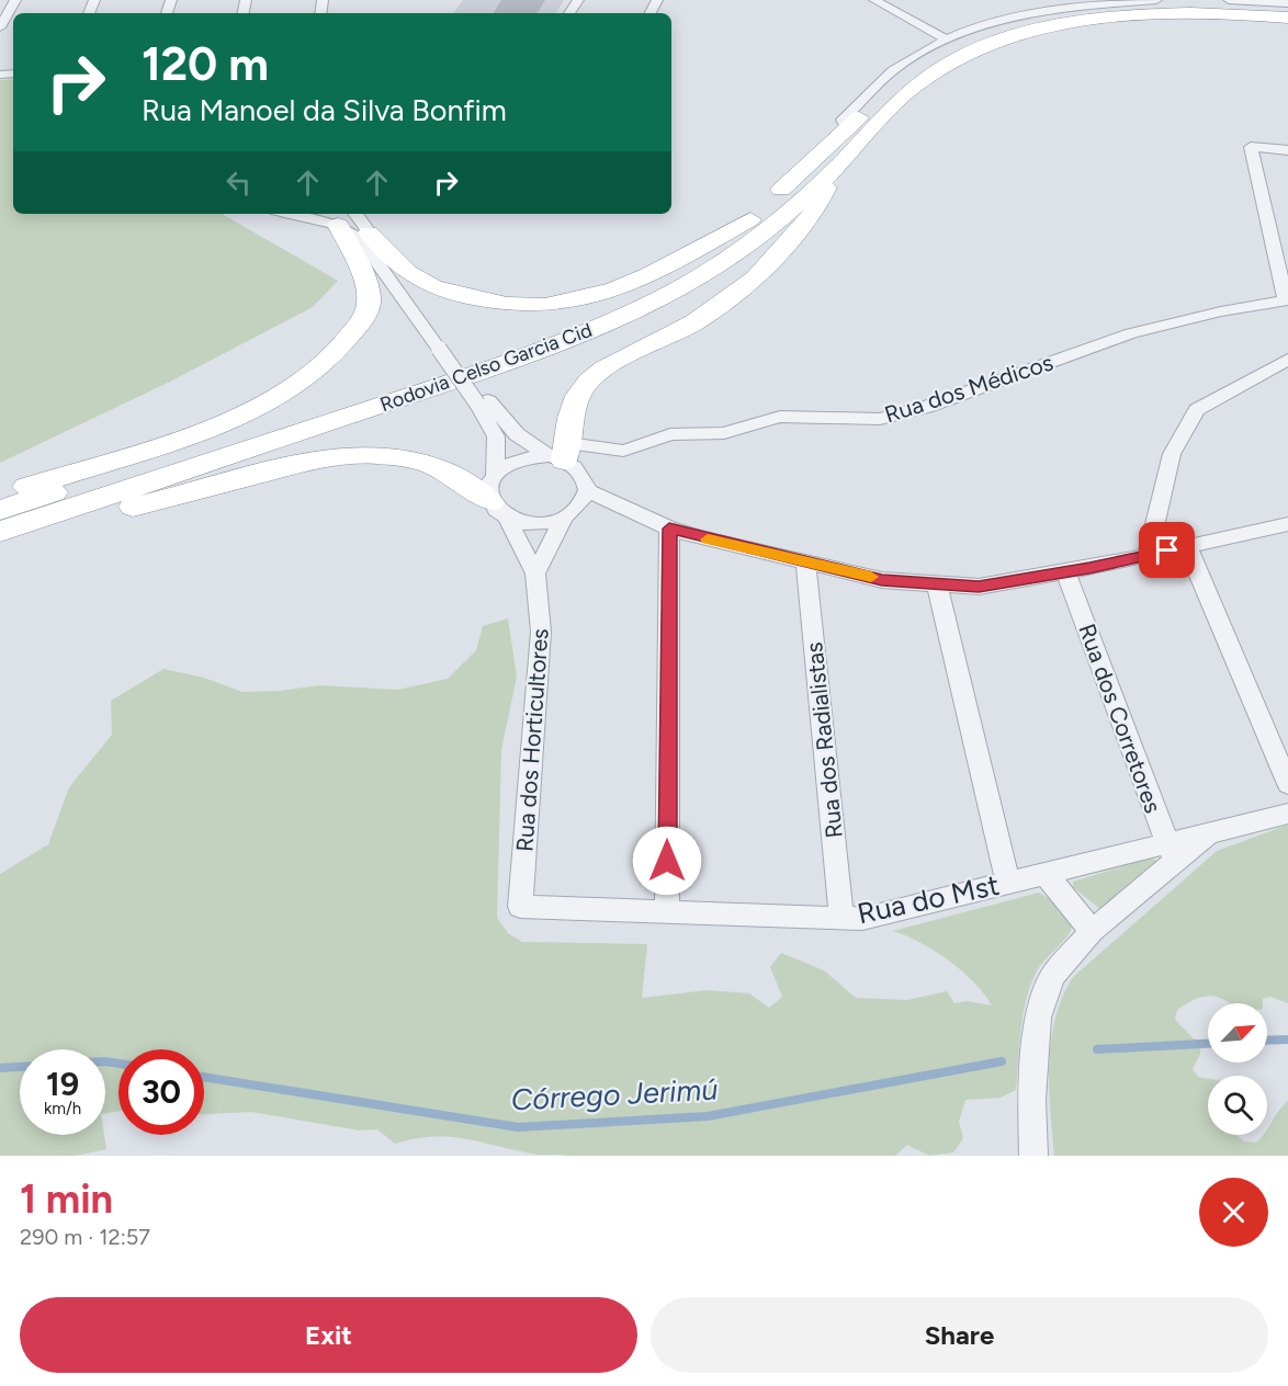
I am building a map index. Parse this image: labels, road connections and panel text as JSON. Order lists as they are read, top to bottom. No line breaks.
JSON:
{"streets":{"highway":["Rodovia Celso Garcia Cid"],"street":["Rua dos Médicos","Rua dos Corretores","Rua dos Horticultores","Rua dos Radialistas","Rua do Mst"]},"crossings":[["Rua dos Médicos","Rua dos Horticultores"],["Rua dos Corretores","Rua do Mst"],["Rua dos Horticultores","Rua do Mst"],["Rua dos Radialistas","Rua do Mst"]],"water":["Córrego Jerimú"],"north":"top right","page":{"turn":["120 m","Rua Manoel da Silva Bonfim"],"speed":"19 km/h","limit":"30","heading":["1 min","290 m · 12:57"],"buttons":["Exit","Share"]}}
